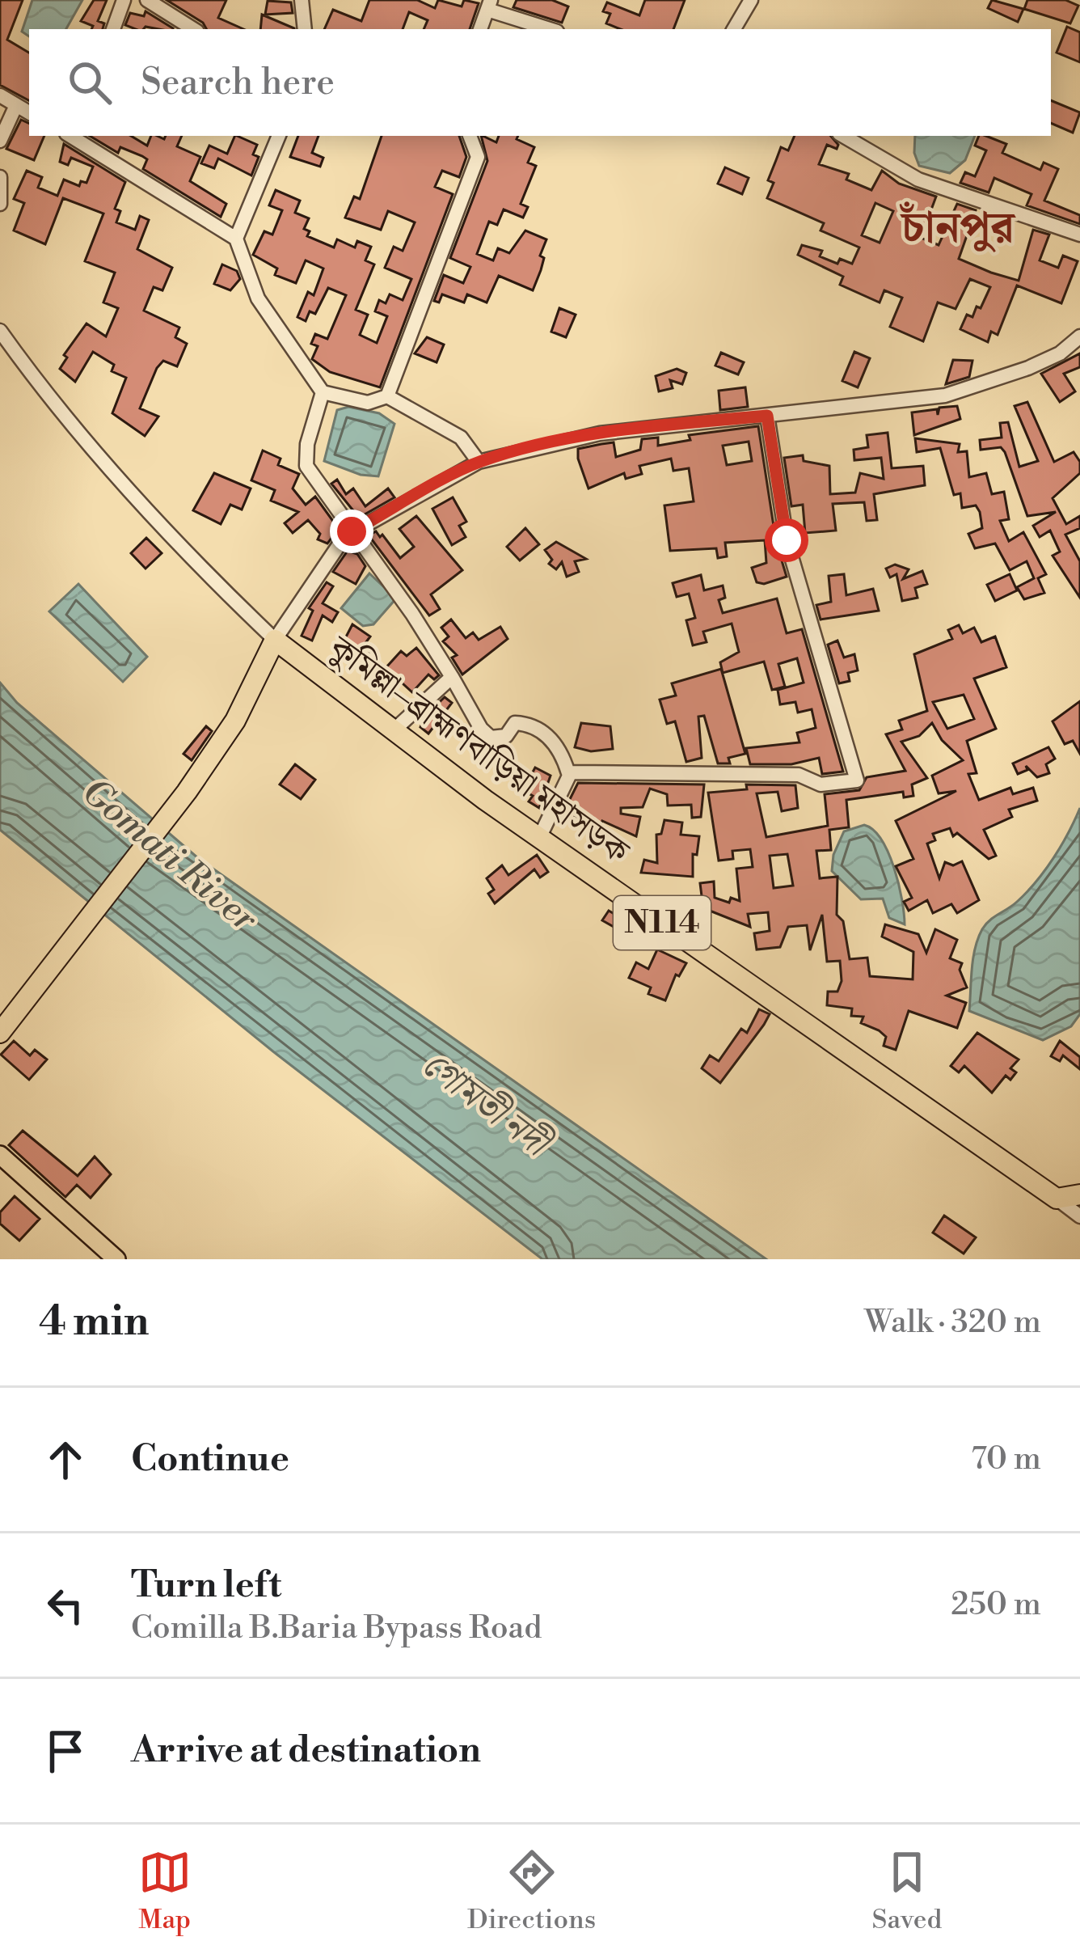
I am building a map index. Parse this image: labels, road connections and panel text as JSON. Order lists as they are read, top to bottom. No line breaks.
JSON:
{"streets":{"highway":["কুমিল্লা–ব্রাহ্মণবাড়িয়া মহাসড়ক","N114"]},"districts":["চাঁনপুর"],"water":["Gomati River","গোমতী নদী"],"page":{"search":"Search here","heading":["4 min","Walk · 320 m"],"list":[["Continue","70 m"],["Turn left","Comilla B.Baria Bypass Road","250 m"],"Arrive at destination"],"nav":["Map","Directions","Saved"]}}
